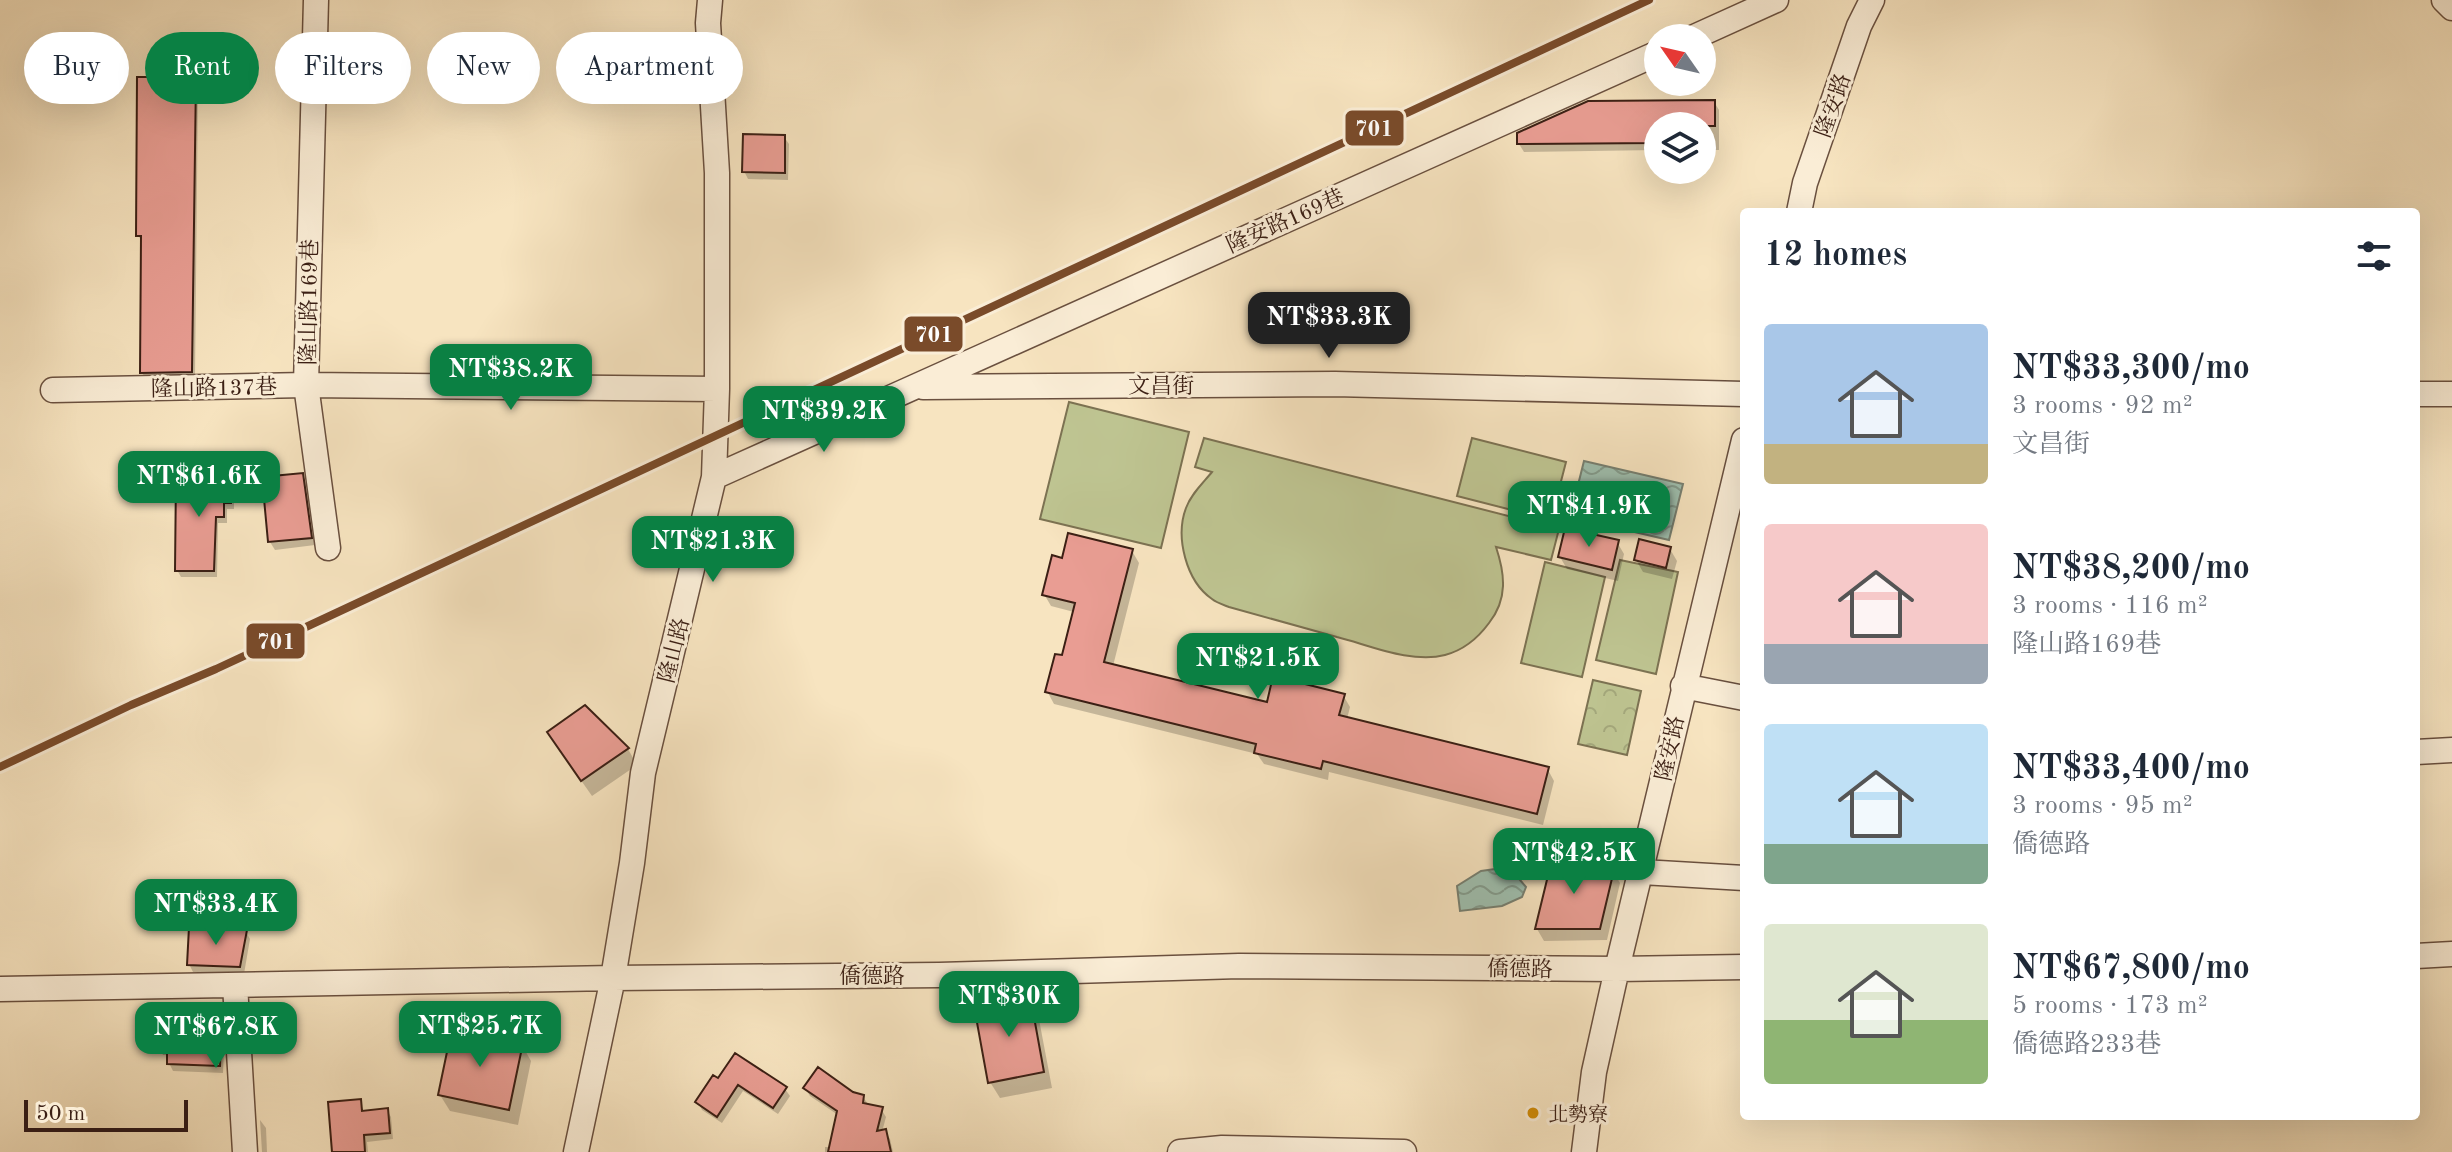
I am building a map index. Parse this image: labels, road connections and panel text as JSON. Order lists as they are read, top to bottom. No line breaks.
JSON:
{"streets":{"street":["隆安路","隆安路169巷","隆山路169巷","文昌街","隆山路137巷","隆山路","僑德路"]},"crossings":[["隆安路","僑德路"],["隆安路169巷","文昌街"],["隆安路169巷","隆山路"],["隆山路169巷","隆山路137巷"],["隆山路169巷","隆山路"],["隆山路","僑德路"]],"places":["北勢寮"],"lines":["transit line 701"],"scale_bar":"50 m","north":"top left","page":{"chip":["Buy","Rent","Filters","New","Apartment"],"heading":"12 homes","price":["NT$33.3K","NT$38.2K","NT$39.2K","NT$61.6K","NT$41.9K","NT$21.3K","NT$21.5K","NT$42.5K","NT$33.4K","NT$30K","NT$25.7K","NT$67.8K"],"list":[{"name":"NT$33,300/mo","note":"3 rooms · 92 m² · 文昌街"},{"name":"NT$38,200/mo","note":"3 rooms · 116 m² · 隆山路169巷"},{"name":"NT$33,400/mo","note":"3 rooms · 95 m² · 僑德路"},{"name":"NT$67,800/mo","note":"5 rooms · 173 m² · 僑德路233巷"}],"scale":"50 m"}}
